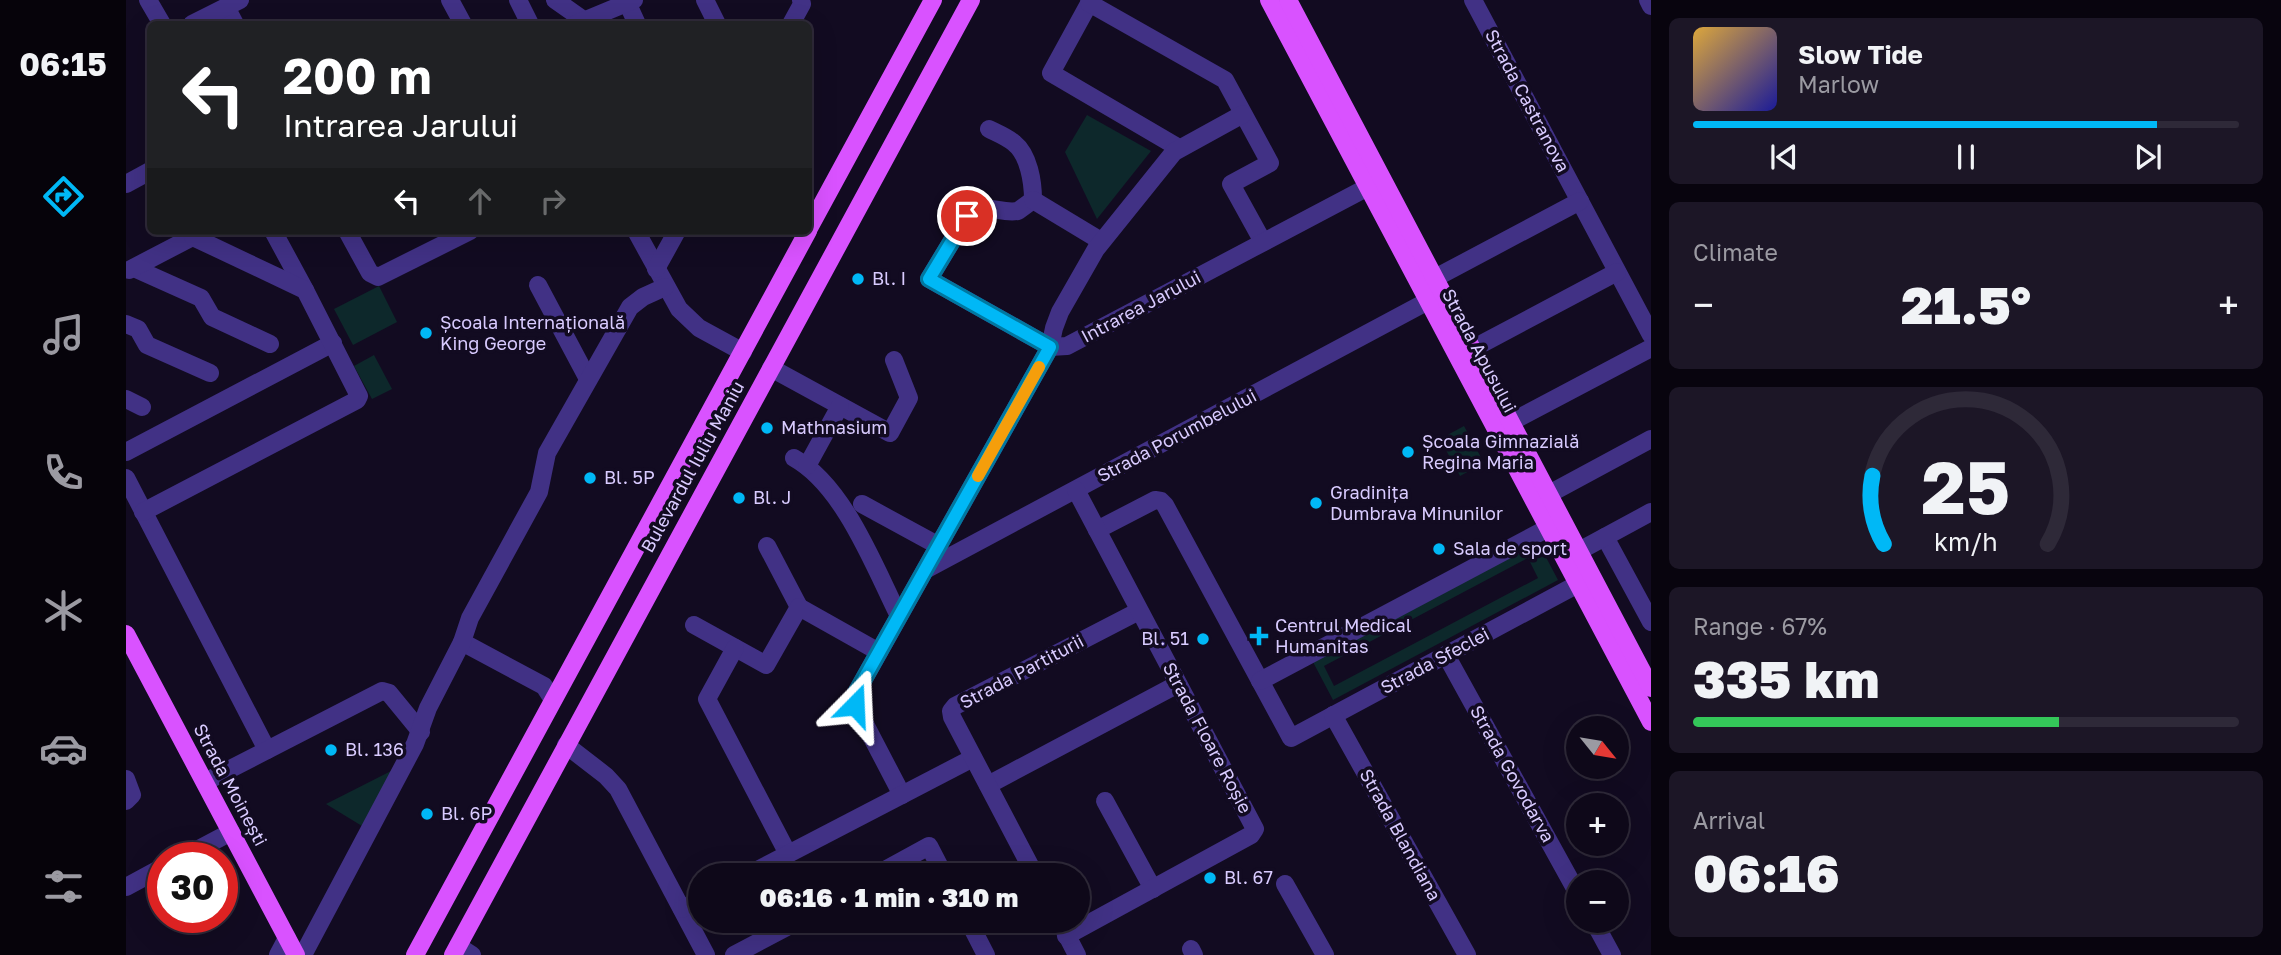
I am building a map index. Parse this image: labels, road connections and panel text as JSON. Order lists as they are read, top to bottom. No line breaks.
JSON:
{"streets":{"main road":["Strada Apusului","Bulevardul Iuliu Maniu","Strada Moinești"],"street":["Strada Castranova","Intrarea Jarului","Strada Porumbelului","Strada Sfeclei","Strada Partiturii","Strada Floare Roșie","Strada Govodarva","Strada Blandiana"]},"crossings":[["Intrarea Jarului","Strada Apusului"],["Strada Apusului","Strada Porumbelului"],["Strada Apusului","Strada Sfeclei"],["Strada Porumbelului","Strada Floare Roșie"],["Strada Sfeclei","Strada Govodarva"],["Strada Sfeclei","Strada Blandiana"],["Strada Partiturii","Strada Floare Roșie"]],"places":{"other":["Bl. I","Școala Internațională King George","Mathnasium","Școala Gimnazială Regina Maria","Bl. 5P","Bl. J","Gradinița Dumbrava Minunilor","Sala de sport","Bl. 51","Bl. 136","Bl. 6P","Bl. 67"],"health":["Centrul Medical Humanitas"]},"north":"bottom right","page":{"tabs":"06:15","turn":["200 m","Intrarea Jarului"],"song":["Slow Tide","Marlow"],"tile":["Climate",["Range · 67%","335 km"],["Arrival","06:16"]],"heat":["−","21.5°","+"],"map_buttons":["+","−"],"limit":"30","trip":"06:16 · 1 min · 310 m","gauge":["25","km/h"]}}
